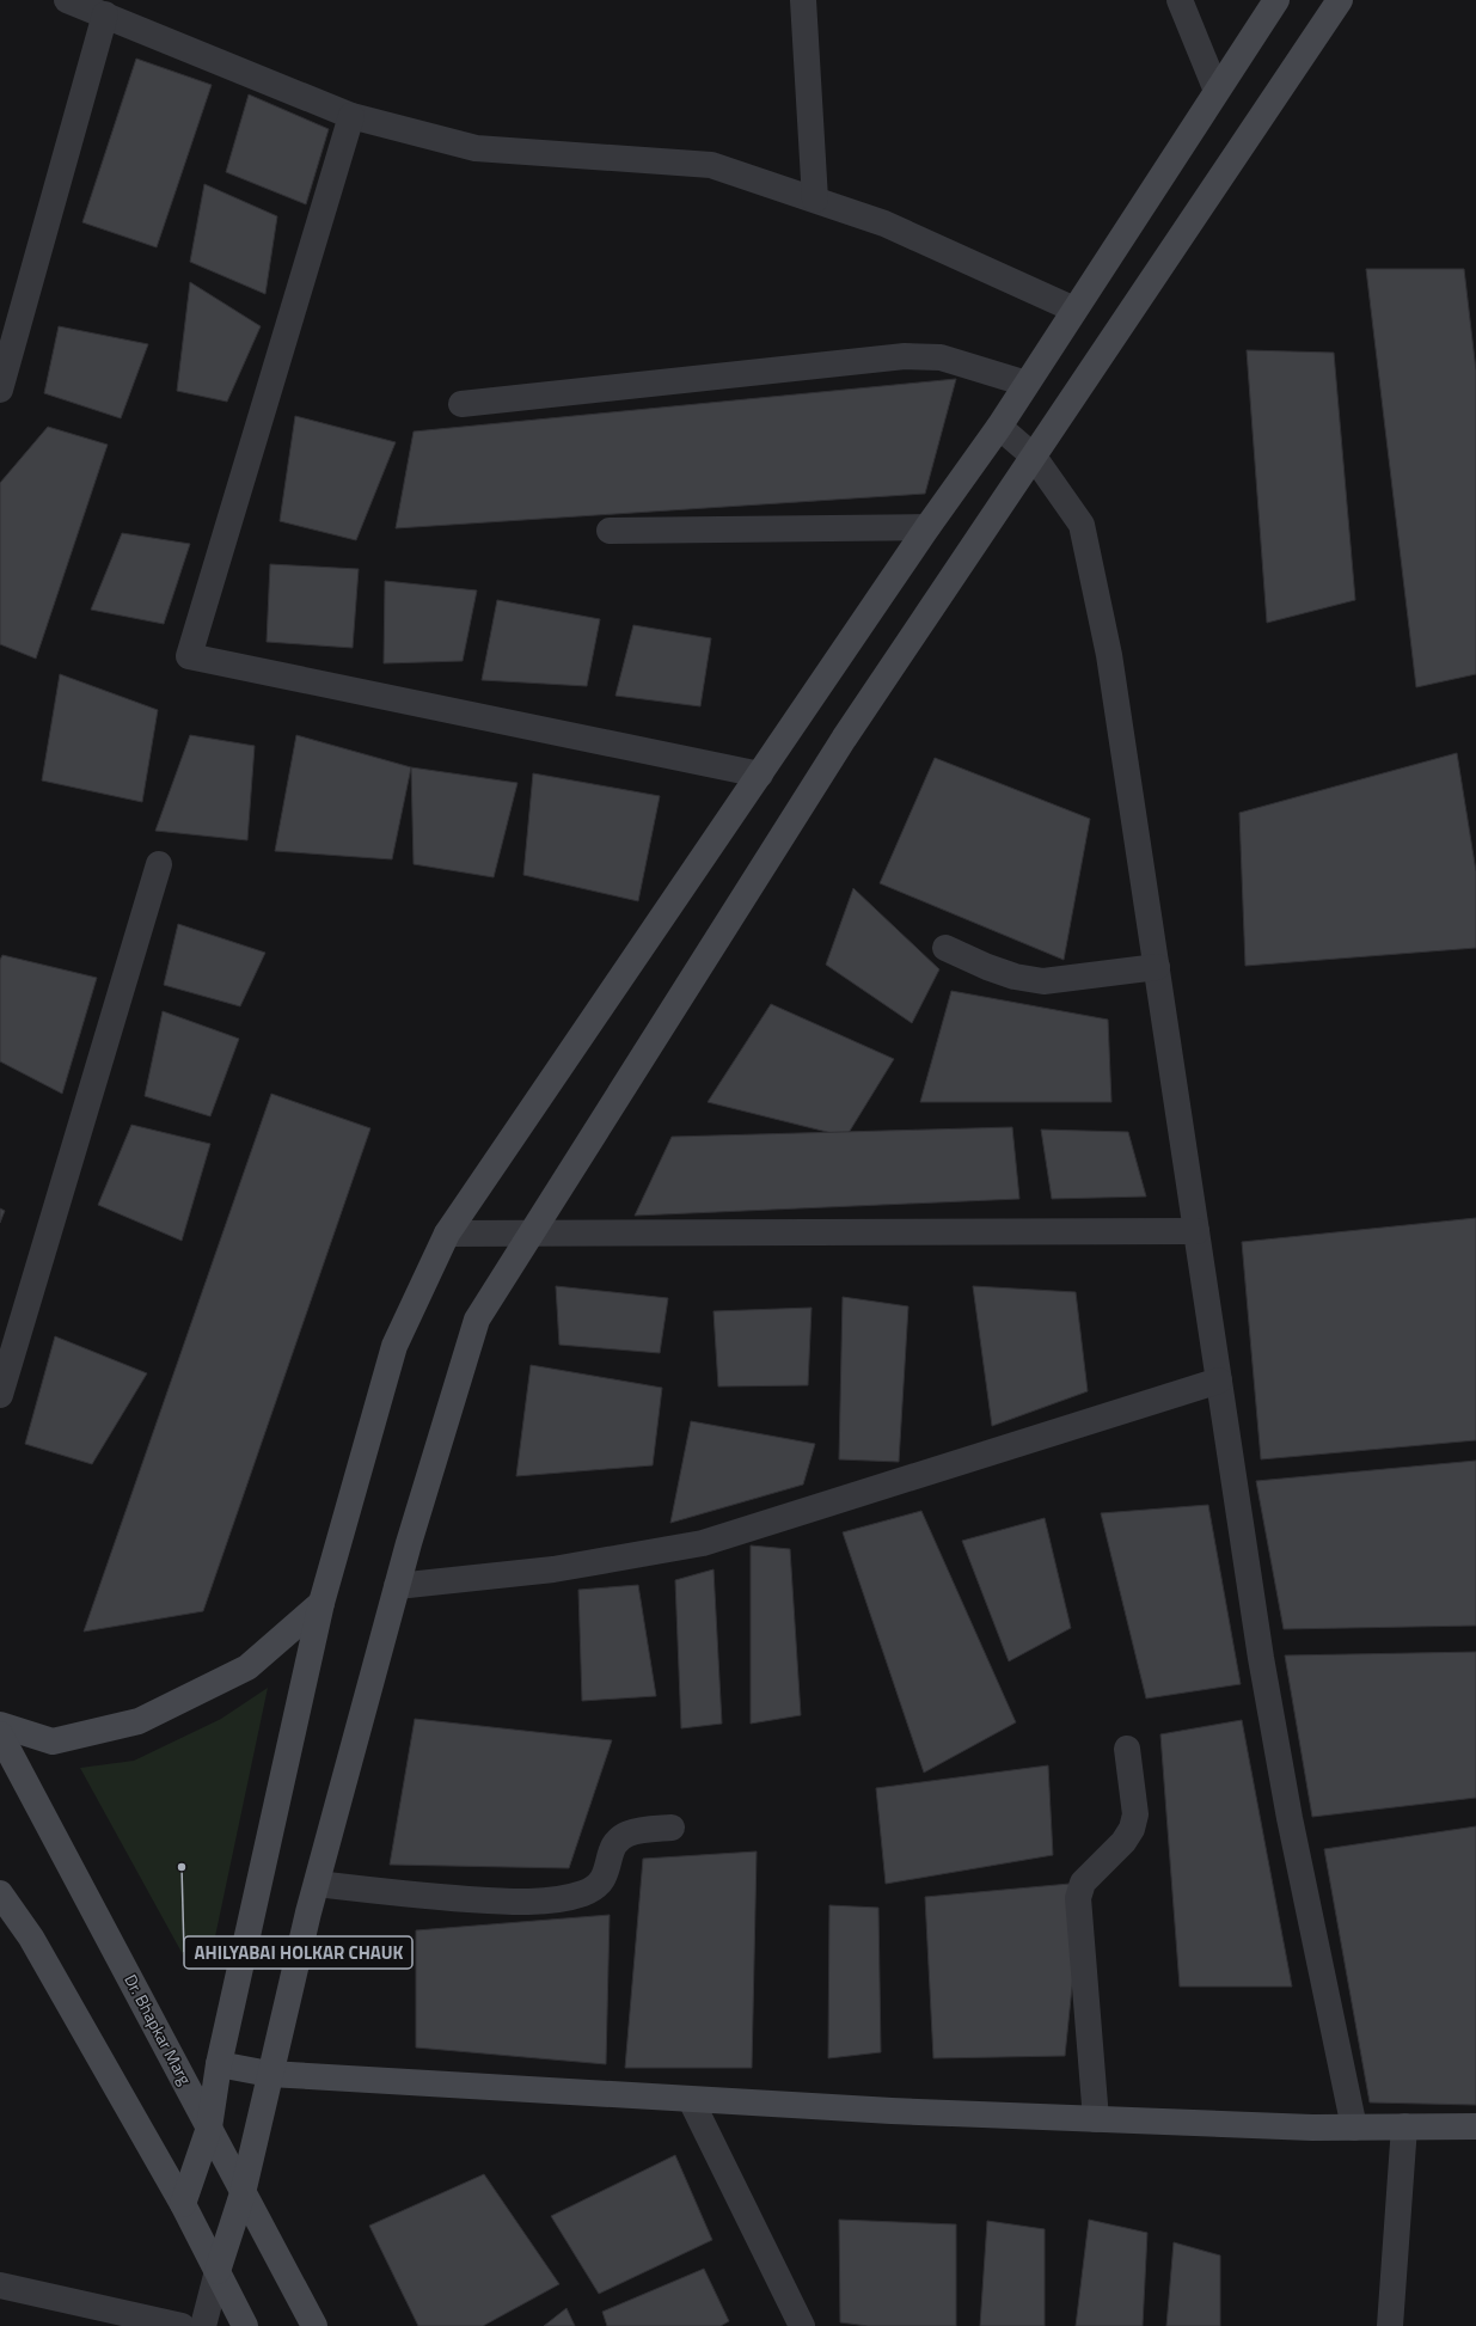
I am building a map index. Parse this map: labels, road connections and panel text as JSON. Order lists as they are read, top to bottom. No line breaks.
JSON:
{"streets":{"main road":["Dr. Bhapkar Marg"]},"places":["AHILYABAI HOLKAR CHAUK"]}
